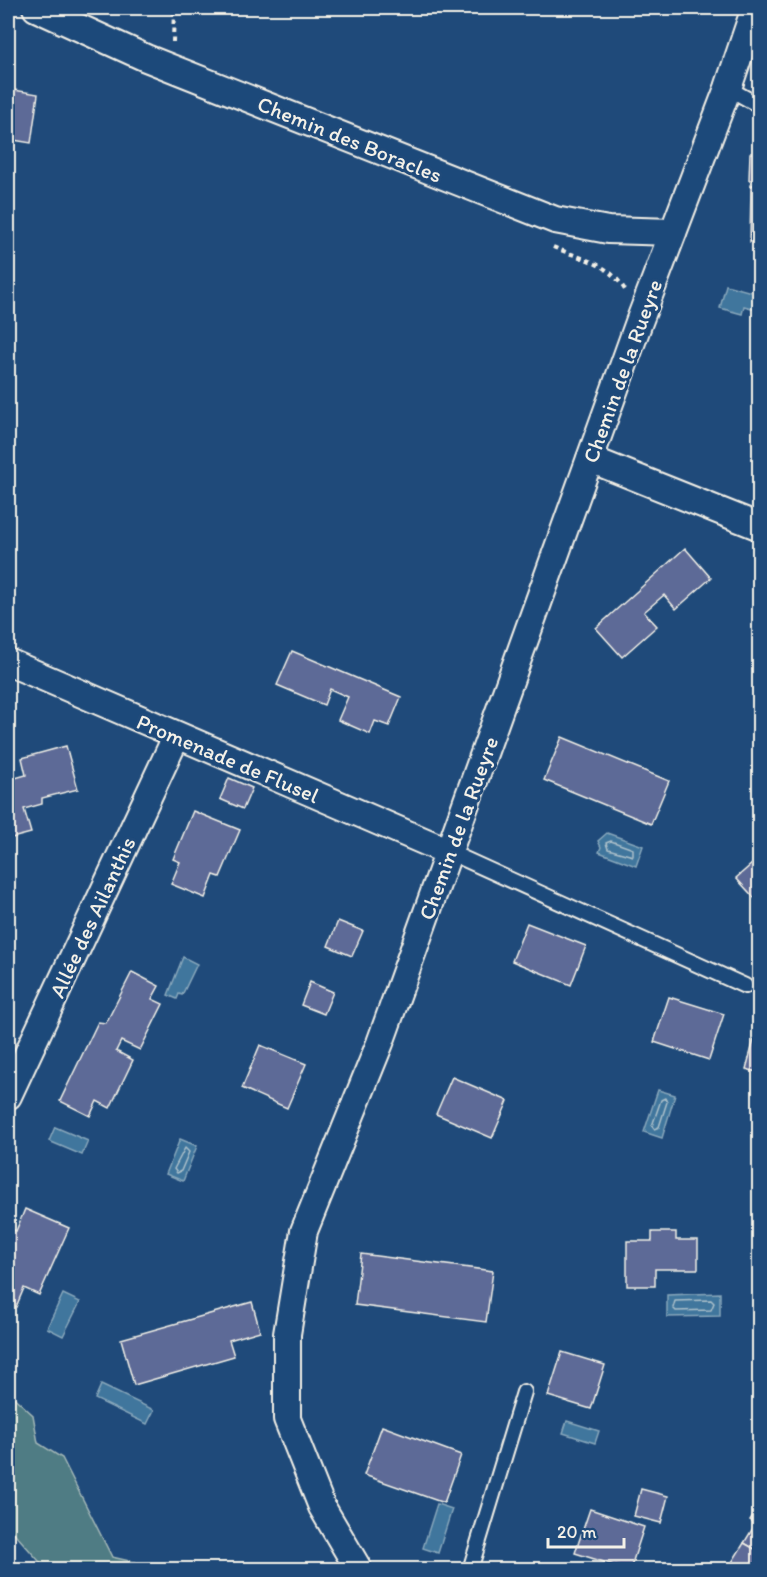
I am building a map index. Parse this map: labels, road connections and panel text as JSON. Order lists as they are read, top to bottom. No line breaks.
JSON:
{"streets":{"street":["Chemin des Boracles","Chemin de la Rueyre","Promenade de Flusel","Allée des Ailanthis"]},"crossings":[["Chemin des Boracles","Chemin de la Rueyre"],["Chemin de la Rueyre","Promenade de Flusel"],["Promenade de Flusel","Allée des Ailanthis"]],"scale_bar":"20 m"}
